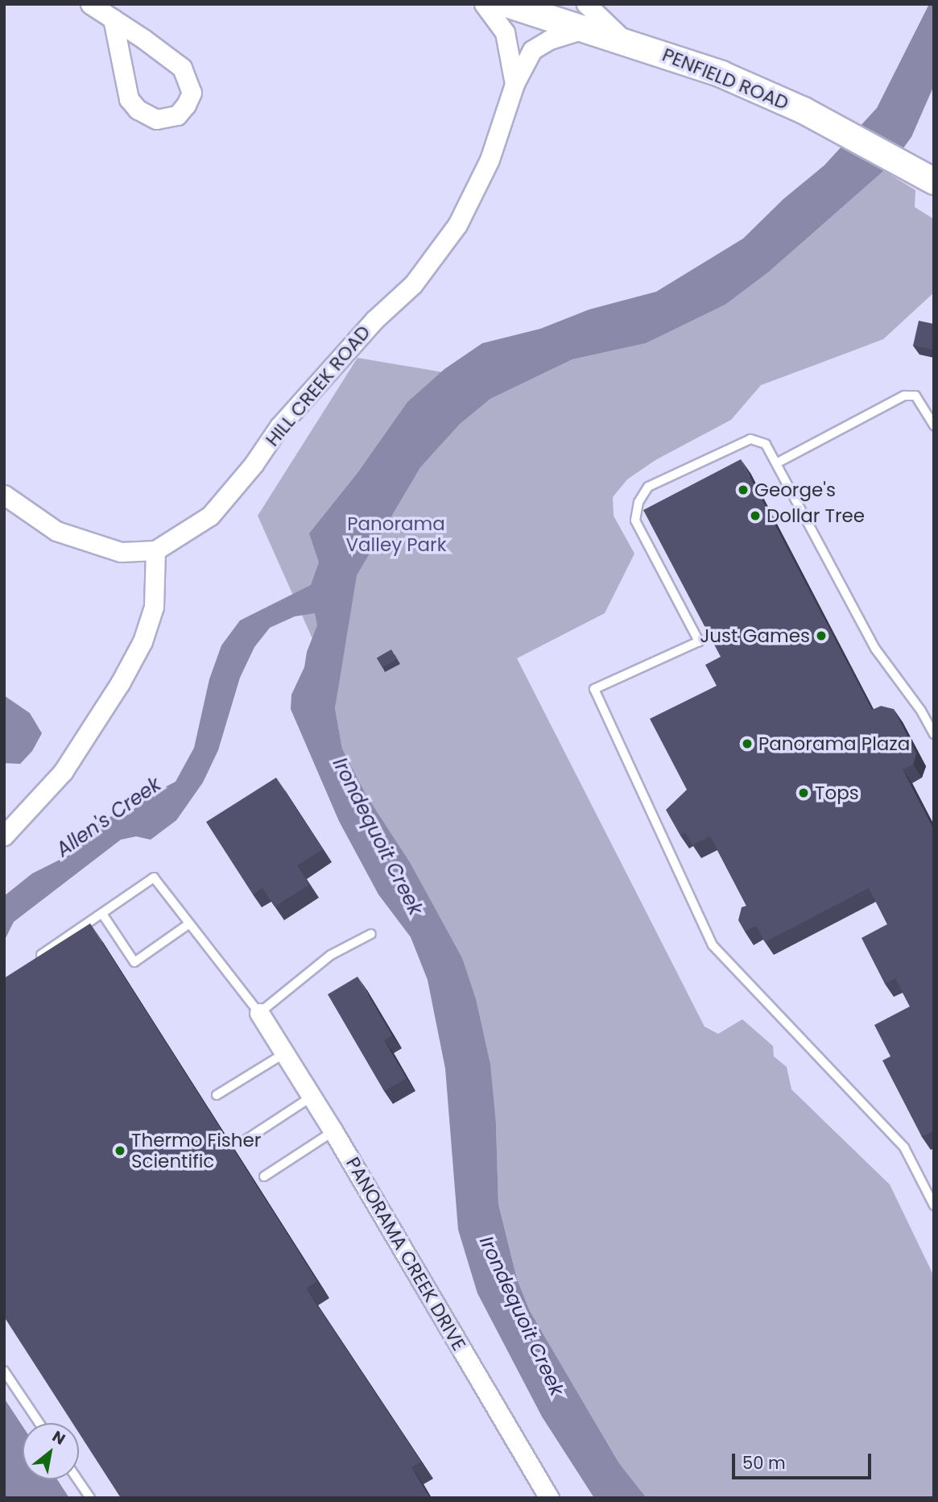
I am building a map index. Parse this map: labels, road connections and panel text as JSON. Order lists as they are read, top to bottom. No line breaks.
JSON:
{"streets":{"main road":["PENFIELD ROAD"],"street":["HILL CREEK ROAD","PANORAMA CREEK DRIVE"]},"crossings":[["PENFIELD ROAD","HILL CREEK ROAD"]],"water":["Allen's Creek","Irondequoit Creek"],"parks":["Panorama Valley Park"],"places":["George's","Dollar Tree","Just Games","Panorama Plaza","Tops","Thermo Fisher Scientific"],"scale_bar":"50 m","north":"top right"}
